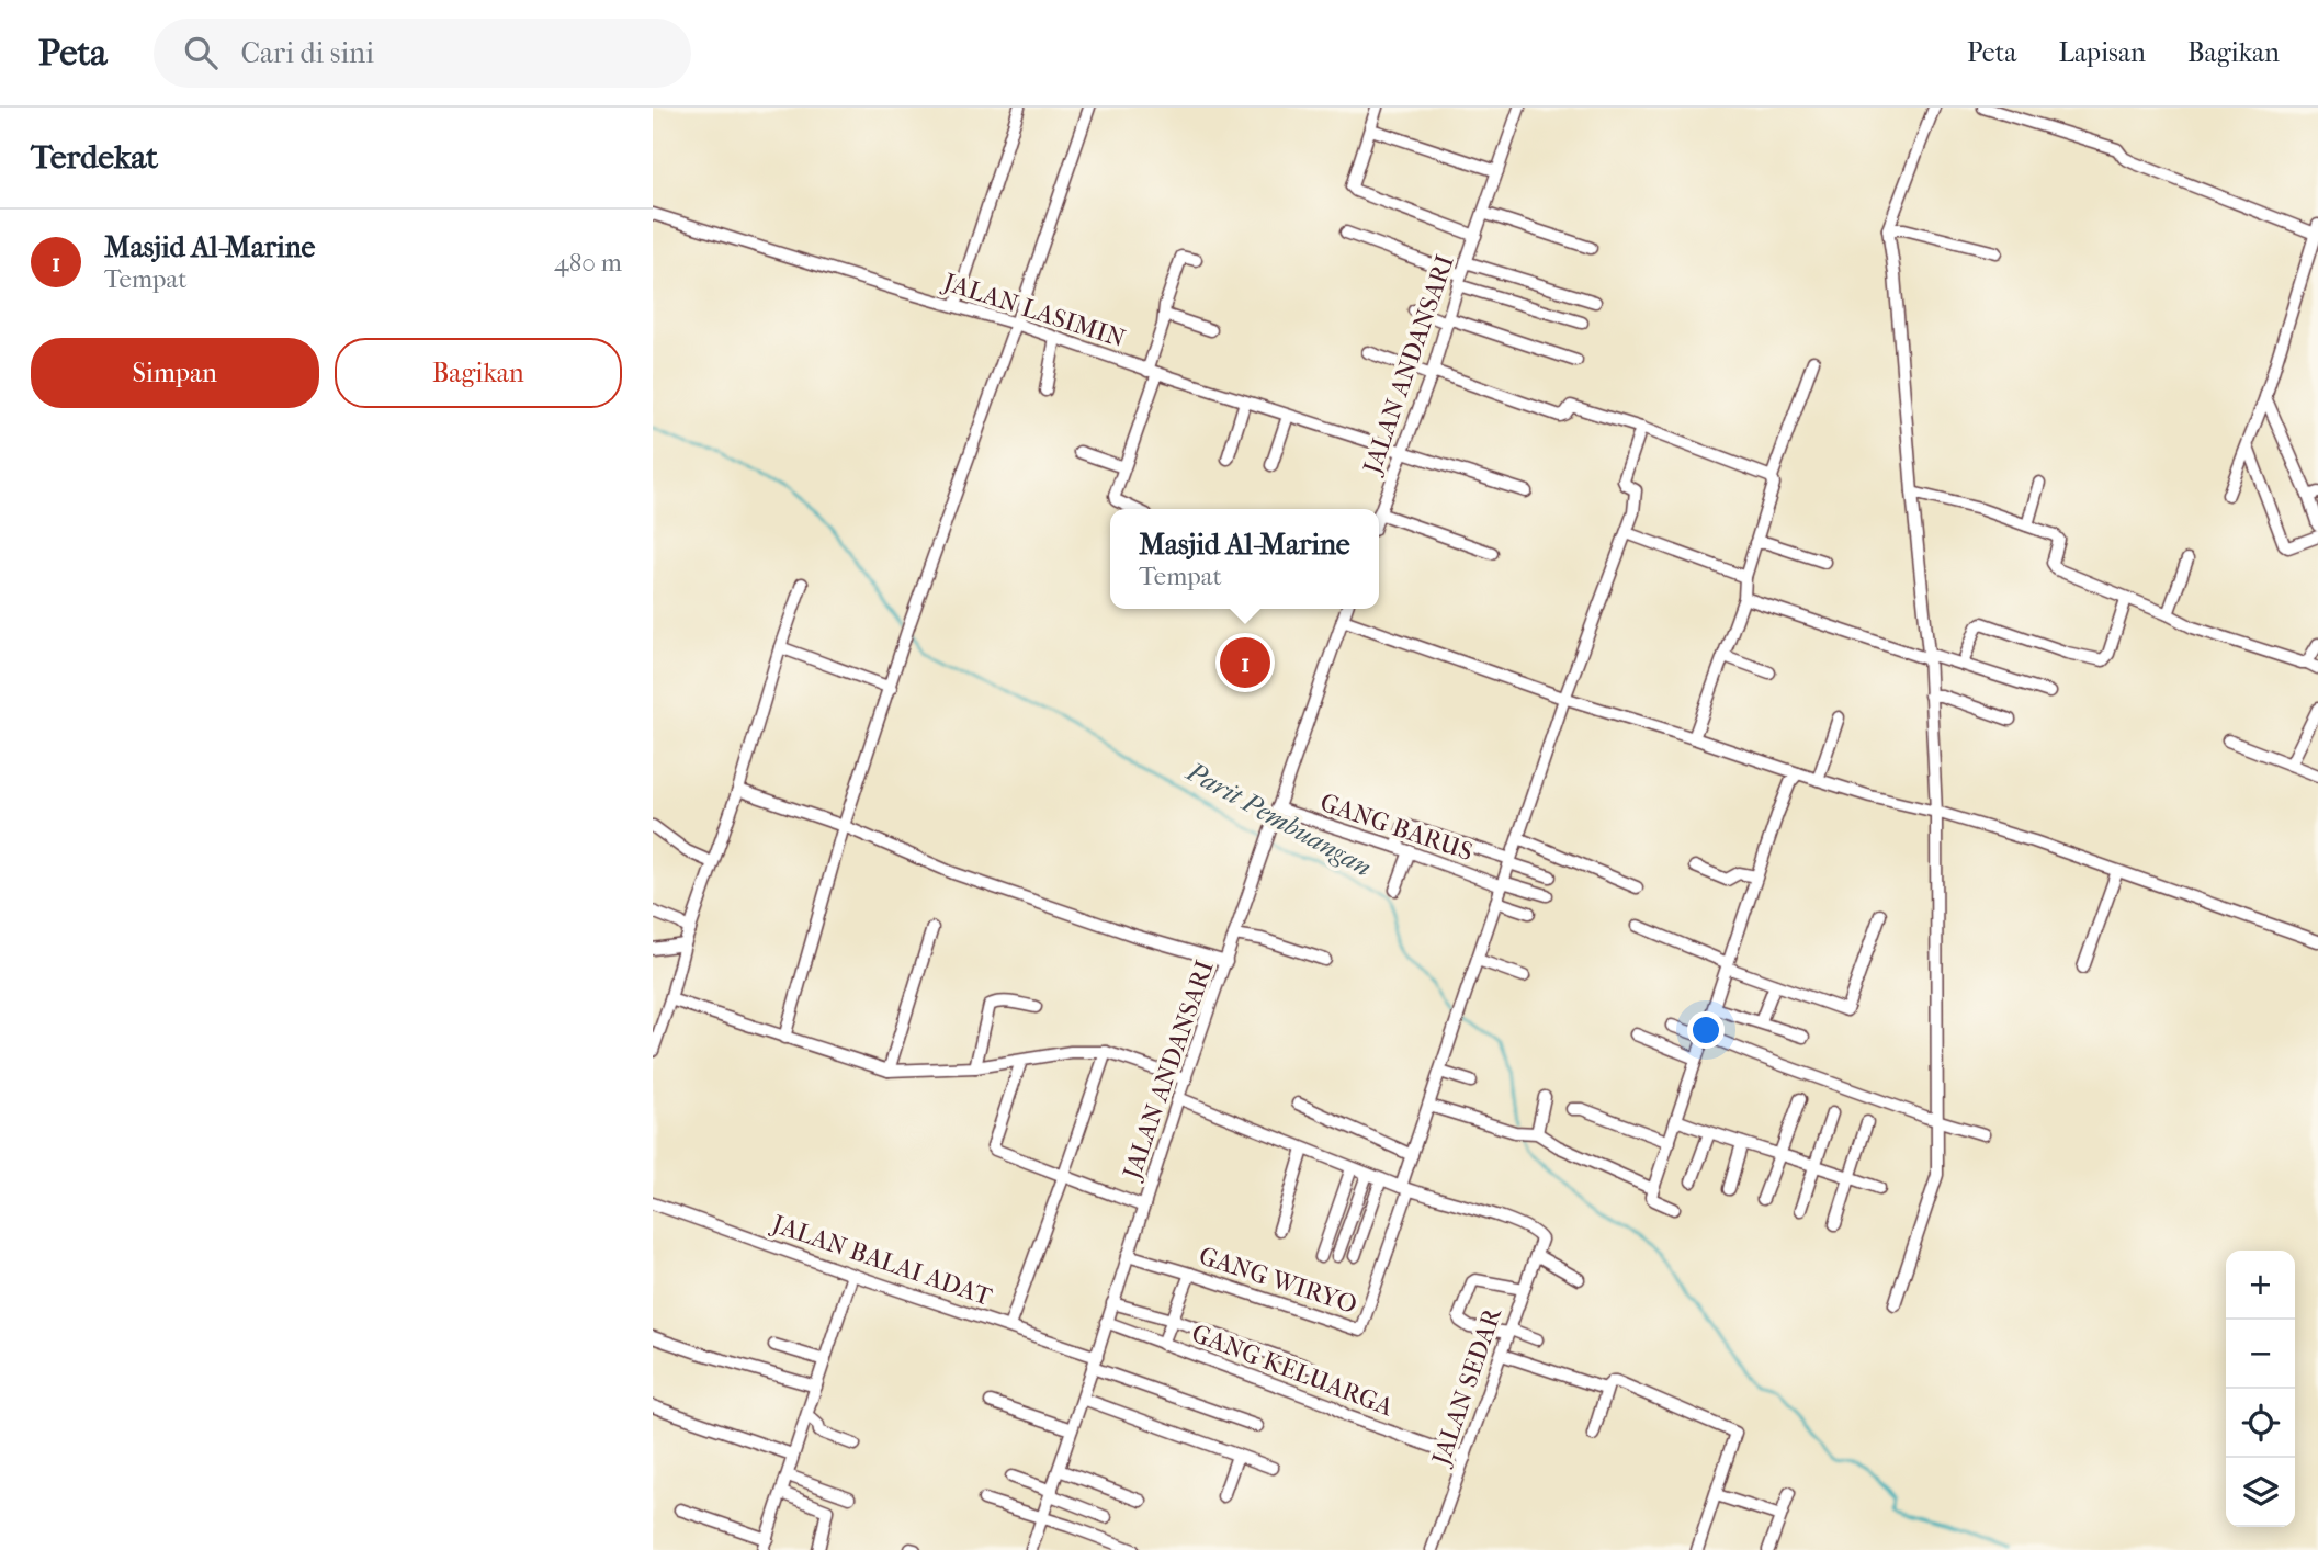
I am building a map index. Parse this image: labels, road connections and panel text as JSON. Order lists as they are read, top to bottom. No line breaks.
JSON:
{"streets":{"street":["JALAN LASIMIN","JALAN ANDANSARI","GANG BARUS","JALAN BALAI ADAT","GANG WIRYO","GANG KELUARGA","JALAN SEDAR"]},"crossings":[["JALAN LASIMIN","JALAN ANDANSARI"],["JALAN ANDANSARI","GANG BARUS"],["JALAN ANDANSARI","JALAN BALAI ADAT"],["JALAN ANDANSARI","GANG WIRYO"],["JALAN ANDANSARI","GANG KELUARGA"],["GANG WIRYO","JALAN SEDAR"],["GANG KELUARGA","JALAN SEDAR"]],"water":["Parit Pembuangan"],"page":{"header":"Peta","search":"Cari di sini","nav":["Peta","Lapisan","Bagikan"],"heading":"Terdekat","list":[{"mark":"1","name":"Masjid Al-Marine","note":"Tempat","value":"480 m"}],"buttons":["Simpan","Bagikan"],"popup":["Masjid Al-Marine","Tempat"],"pins":"1","map_buttons":["+","−"]}}
